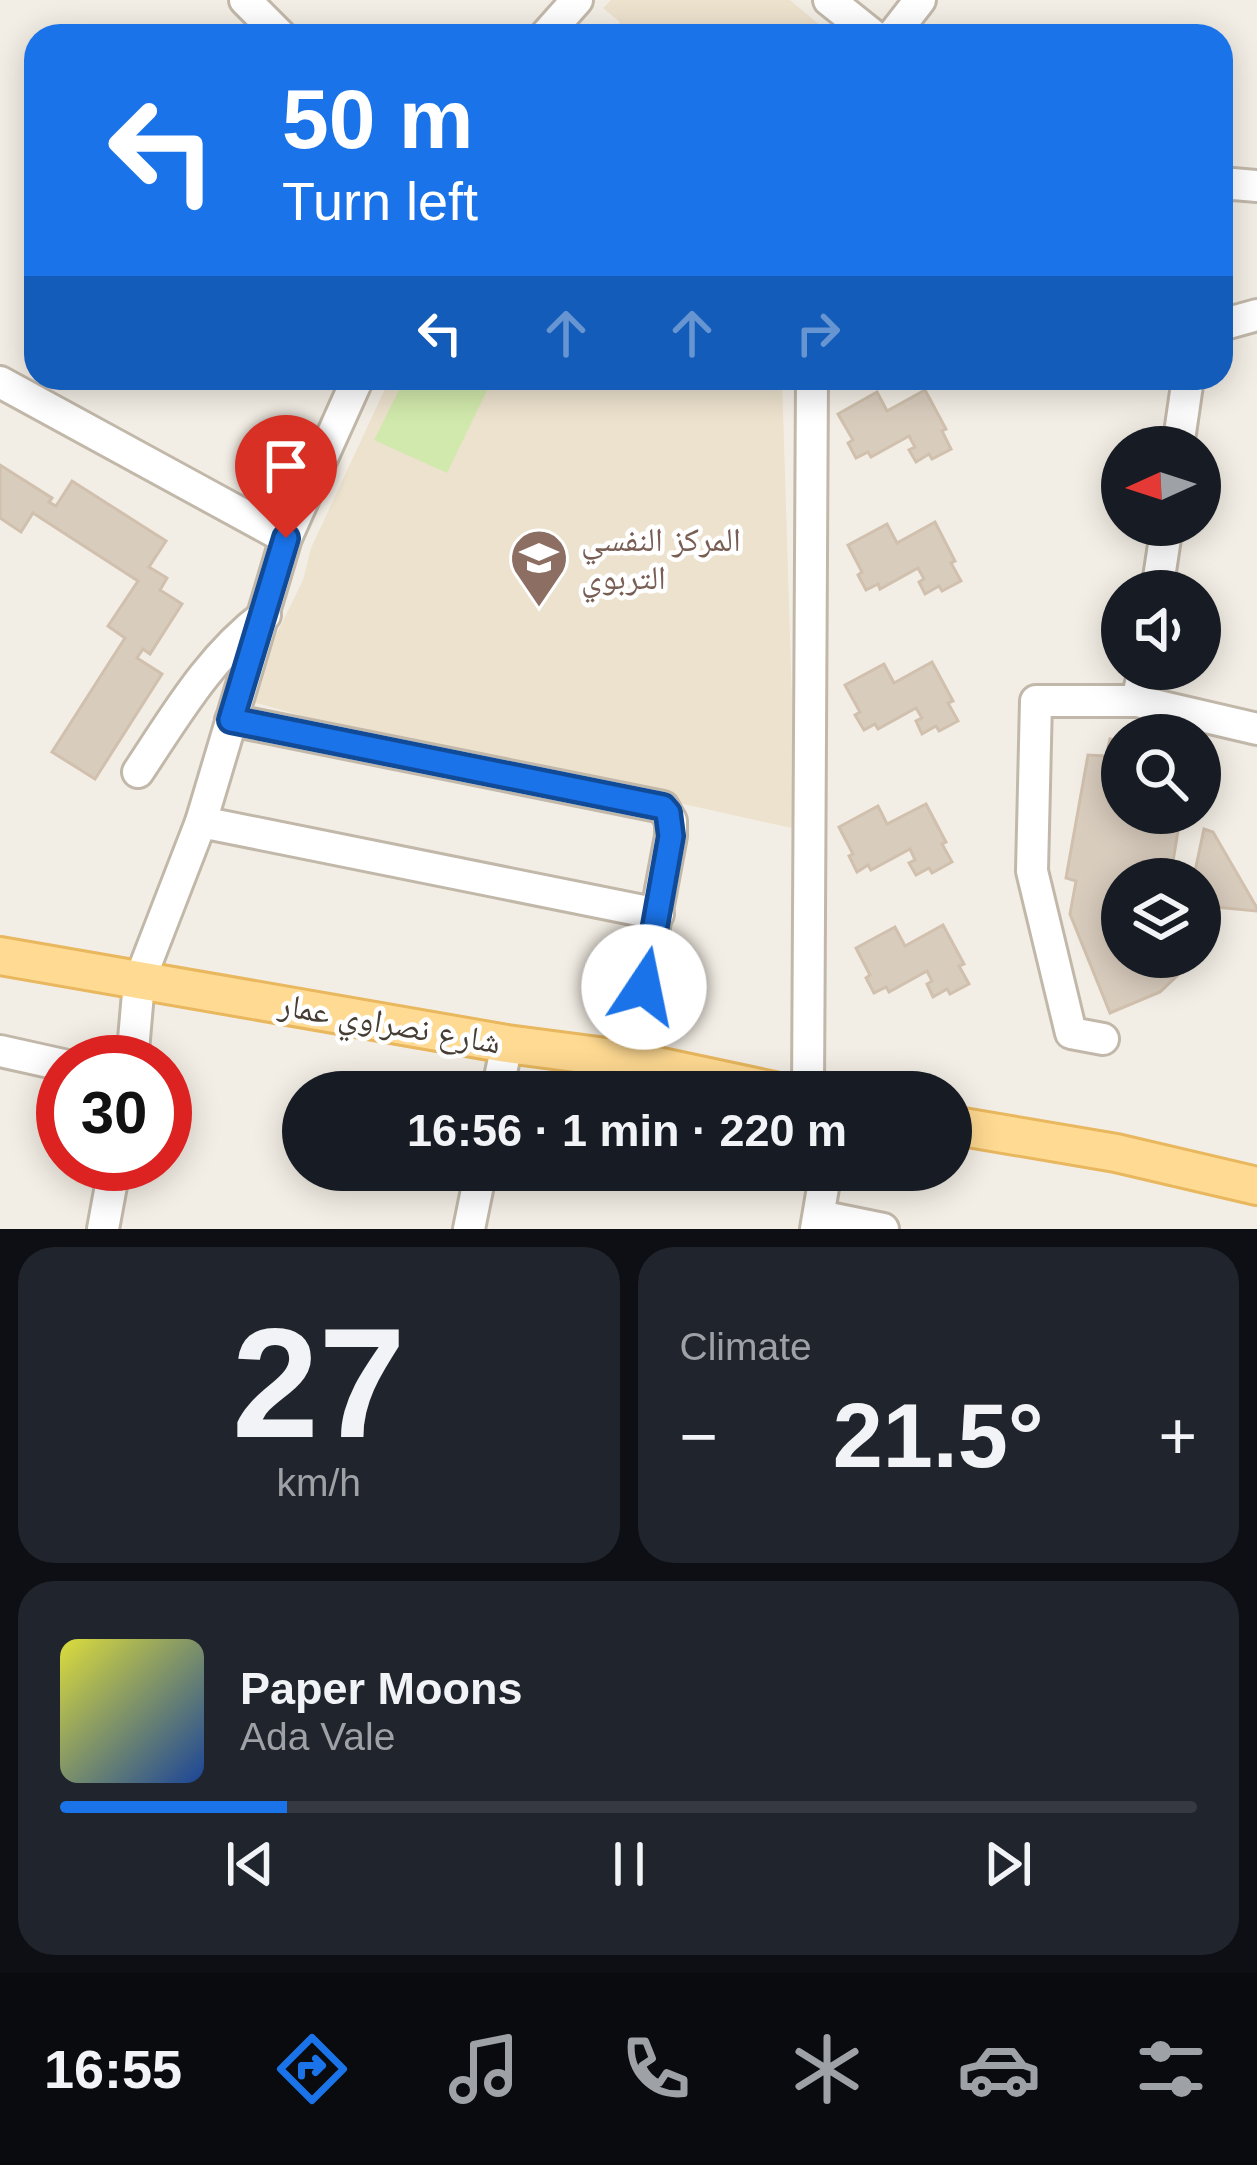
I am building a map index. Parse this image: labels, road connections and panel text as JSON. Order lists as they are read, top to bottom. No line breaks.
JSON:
{"streets":{"main road":["شارع نصراوي عمار"]},"places":{"school or university":["المركز النفسي التربوي"]},"north":"left","page":{"turn":["50 m","Turn left"],"limit":"30","trip":"16:56 · 1 min · 220 m","tile":[["27","km/h"],"Climate"],"heat":["−","21.5°","+"],"song":["Paper Moons","Ada Vale"],"tabs":"16:55"}}
